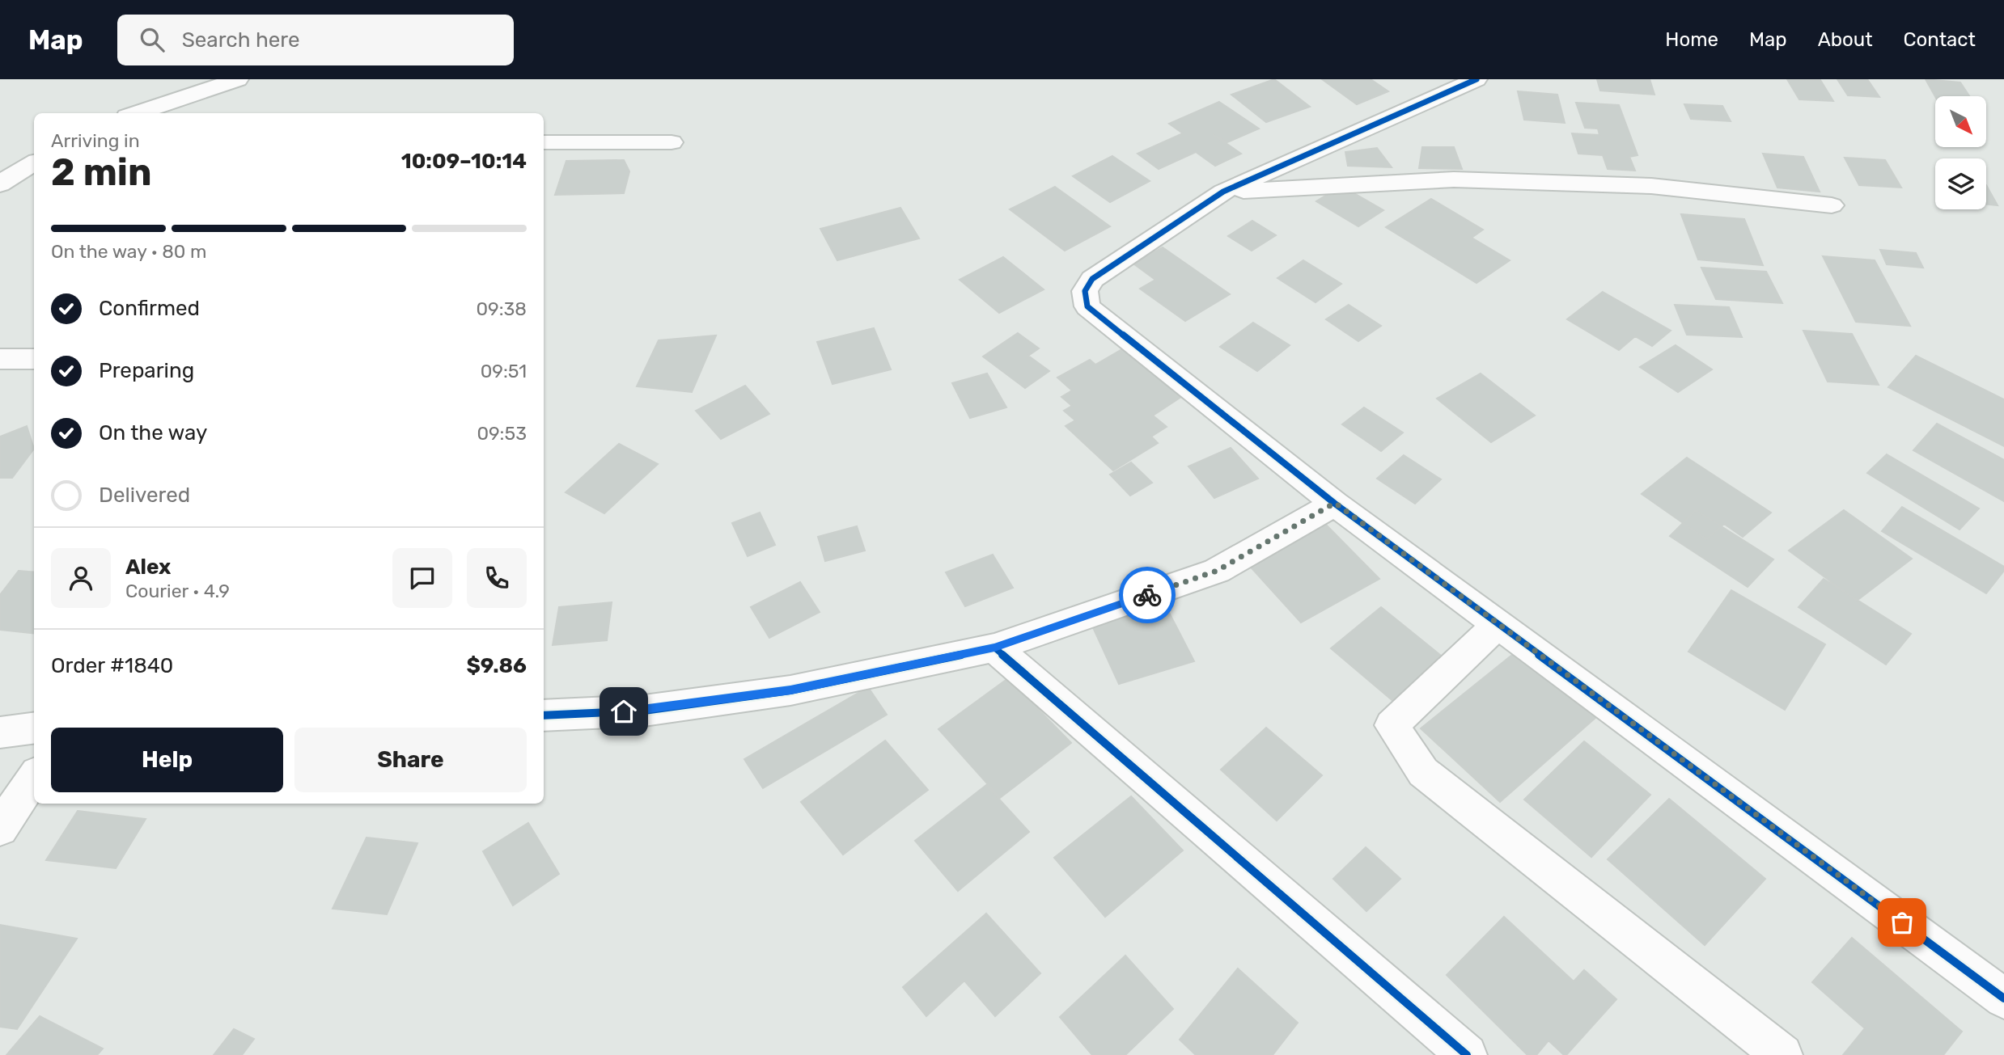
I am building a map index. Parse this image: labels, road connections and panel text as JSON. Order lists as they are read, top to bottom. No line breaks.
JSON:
{"north":"bottom right","page":{"header":"Map","search":"Search here","nav":["Home","Map","About","Contact"],"heading":["2 min","Arriving in","10:09–10:14"],"panel":["Alex","Courier · 4.9","Order #1840","$9.86"],"bar":"On the way · 80 m","list":[["Confirmed","09:38"],["Preparing","09:51"],["On the way","09:53"],"Delivered"],"buttons":["Help","Share"]}}
